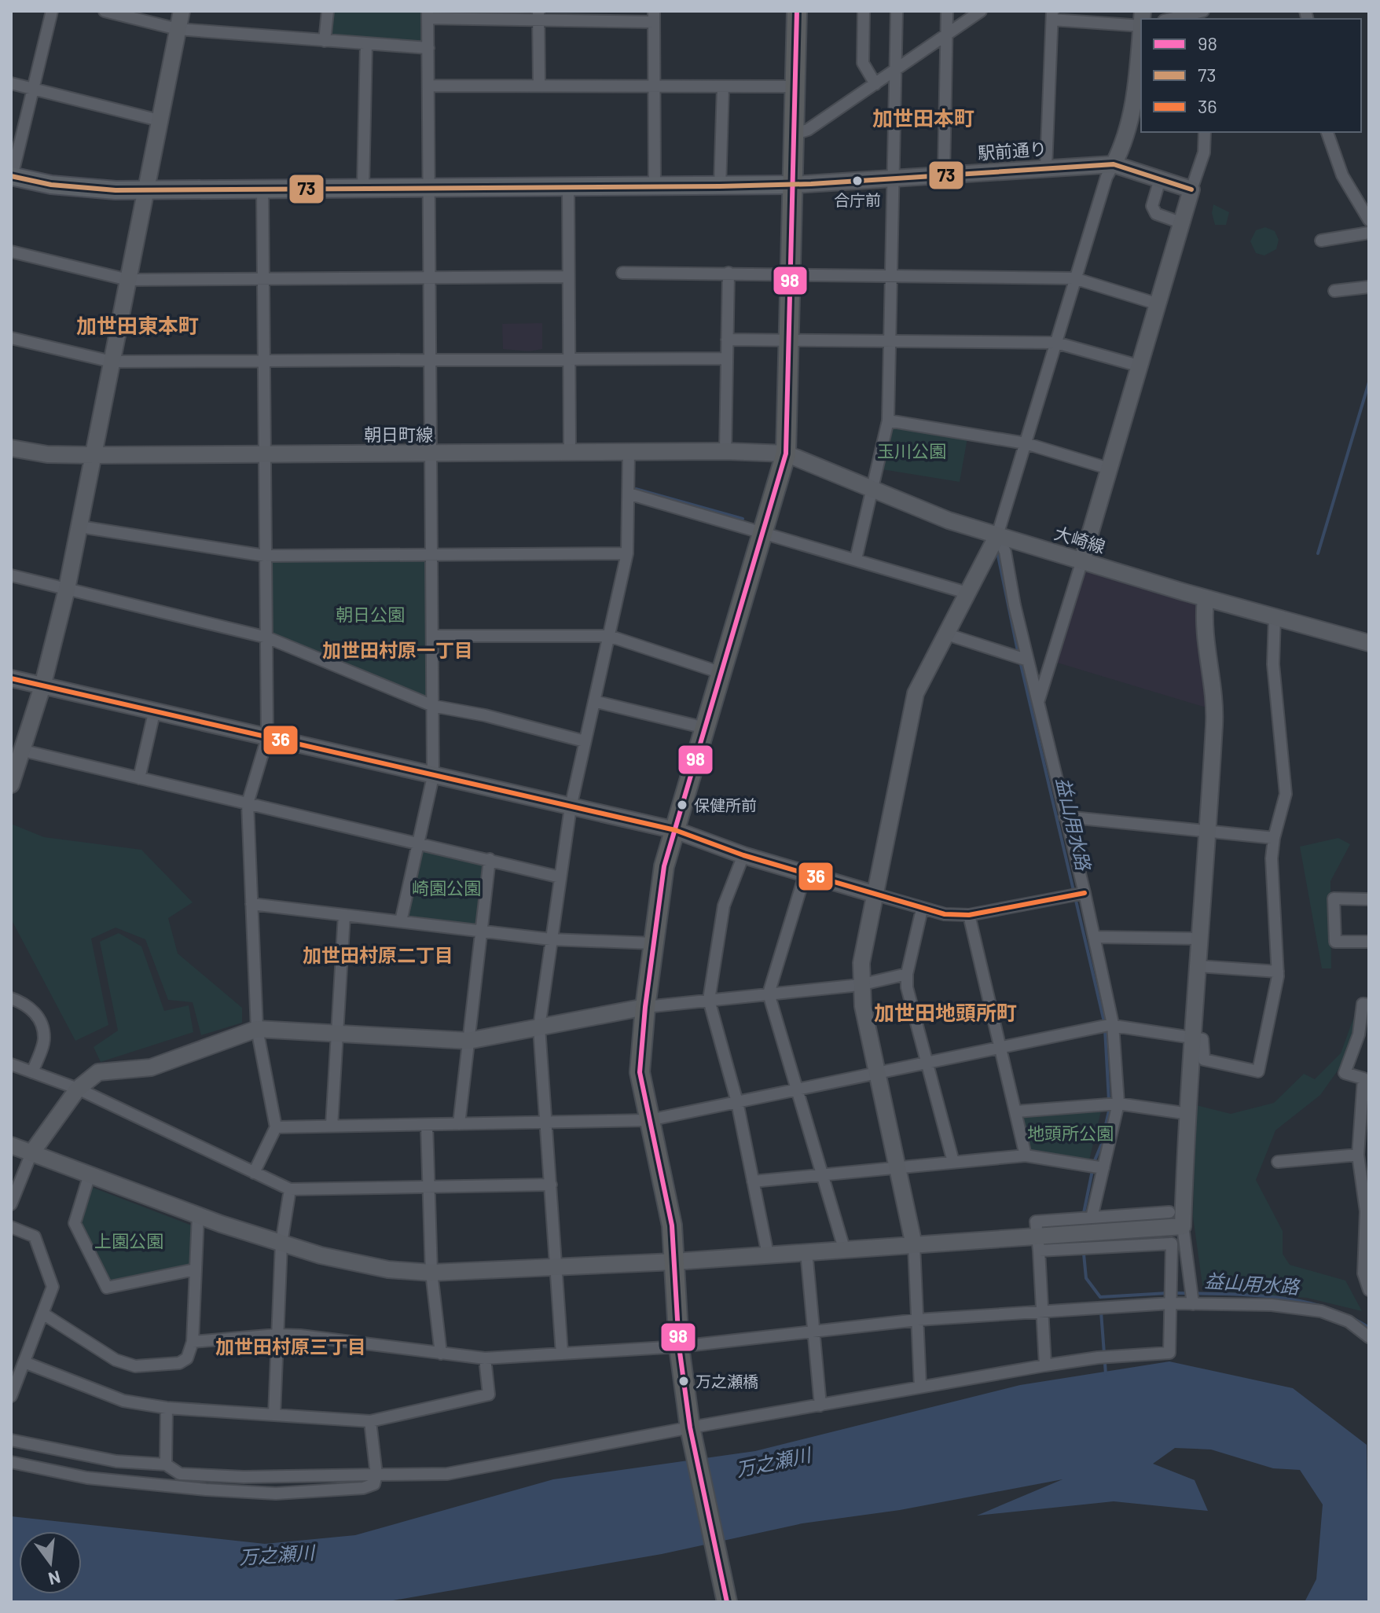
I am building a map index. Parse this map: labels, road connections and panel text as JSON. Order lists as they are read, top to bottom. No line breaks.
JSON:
{"streets":{"street":["駅前通り","朝日町線","大崎線"]},"crossings":[["朝日町線","大崎線"]],"districts":["加世田本町","加世田東本町","加世田村原一丁目","加世田村原二丁目","加世田地頭所町","加世田村原三丁目"],"water":["益山用水路","万之瀬川"],"parks":["玉川公園","朝日公園","崎園公園","地頭所公園","上園公園"],"places":["合庁前","保健所前","万之瀬橋"],"lines":["transit line 98","transit line 73","transit line 36"],"legend":["98","73","36"],"north":"bottom"}
